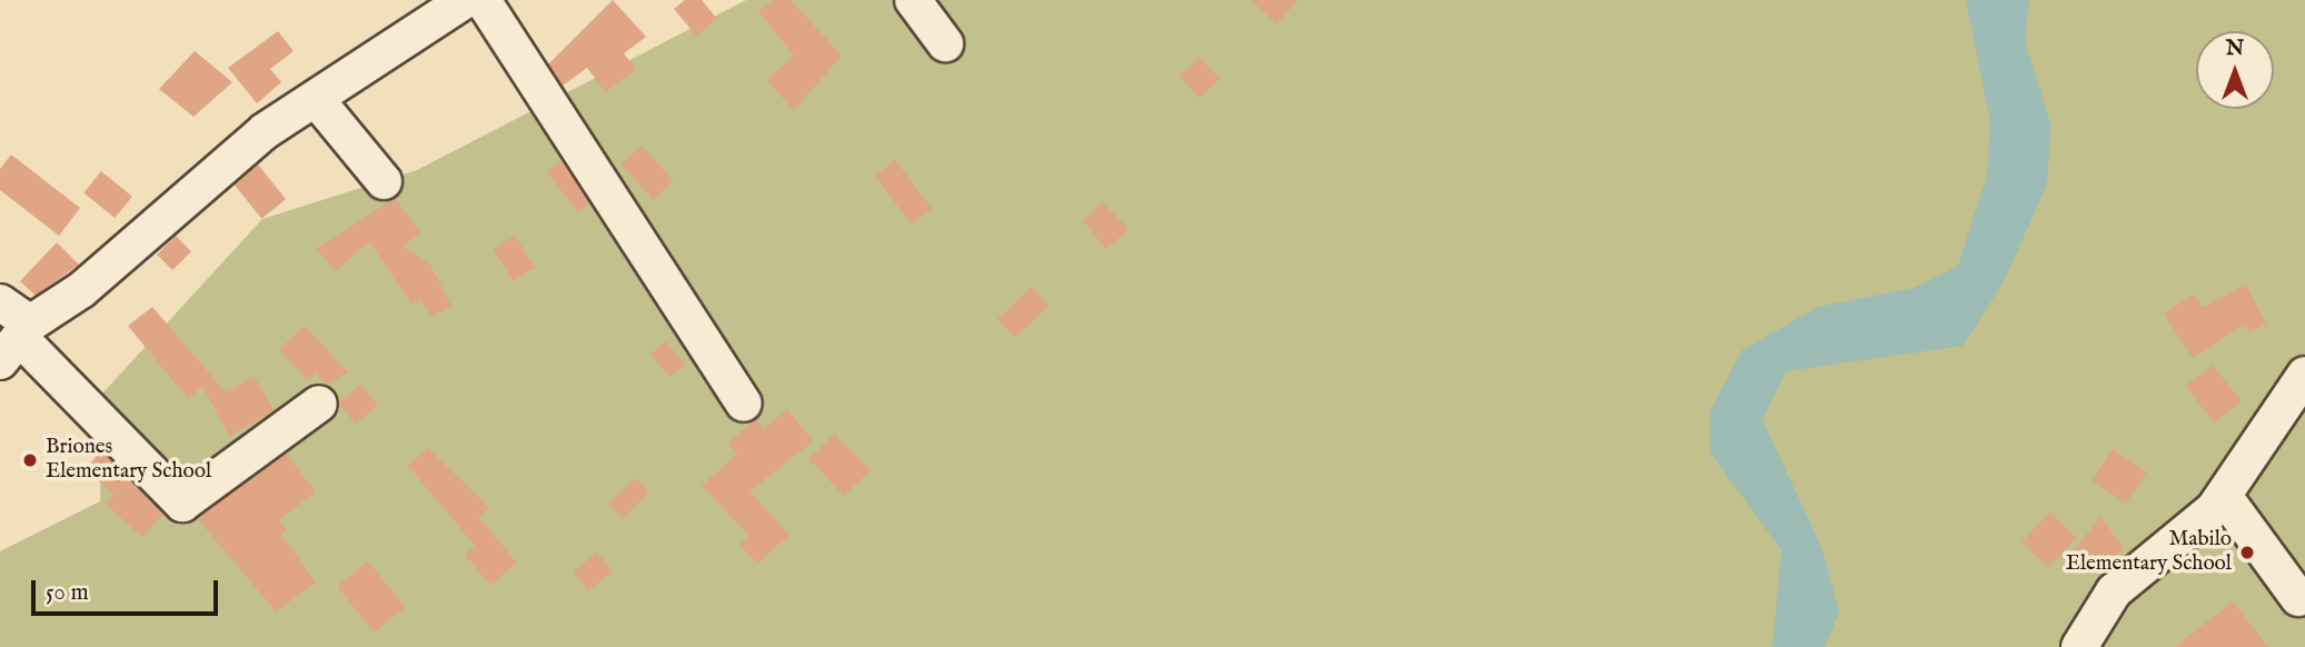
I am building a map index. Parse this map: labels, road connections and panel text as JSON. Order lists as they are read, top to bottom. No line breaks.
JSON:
{"places":["Briones Elementary School","Mabilo Elementary School"],"scale_bar":"50 m","north":"top"}
